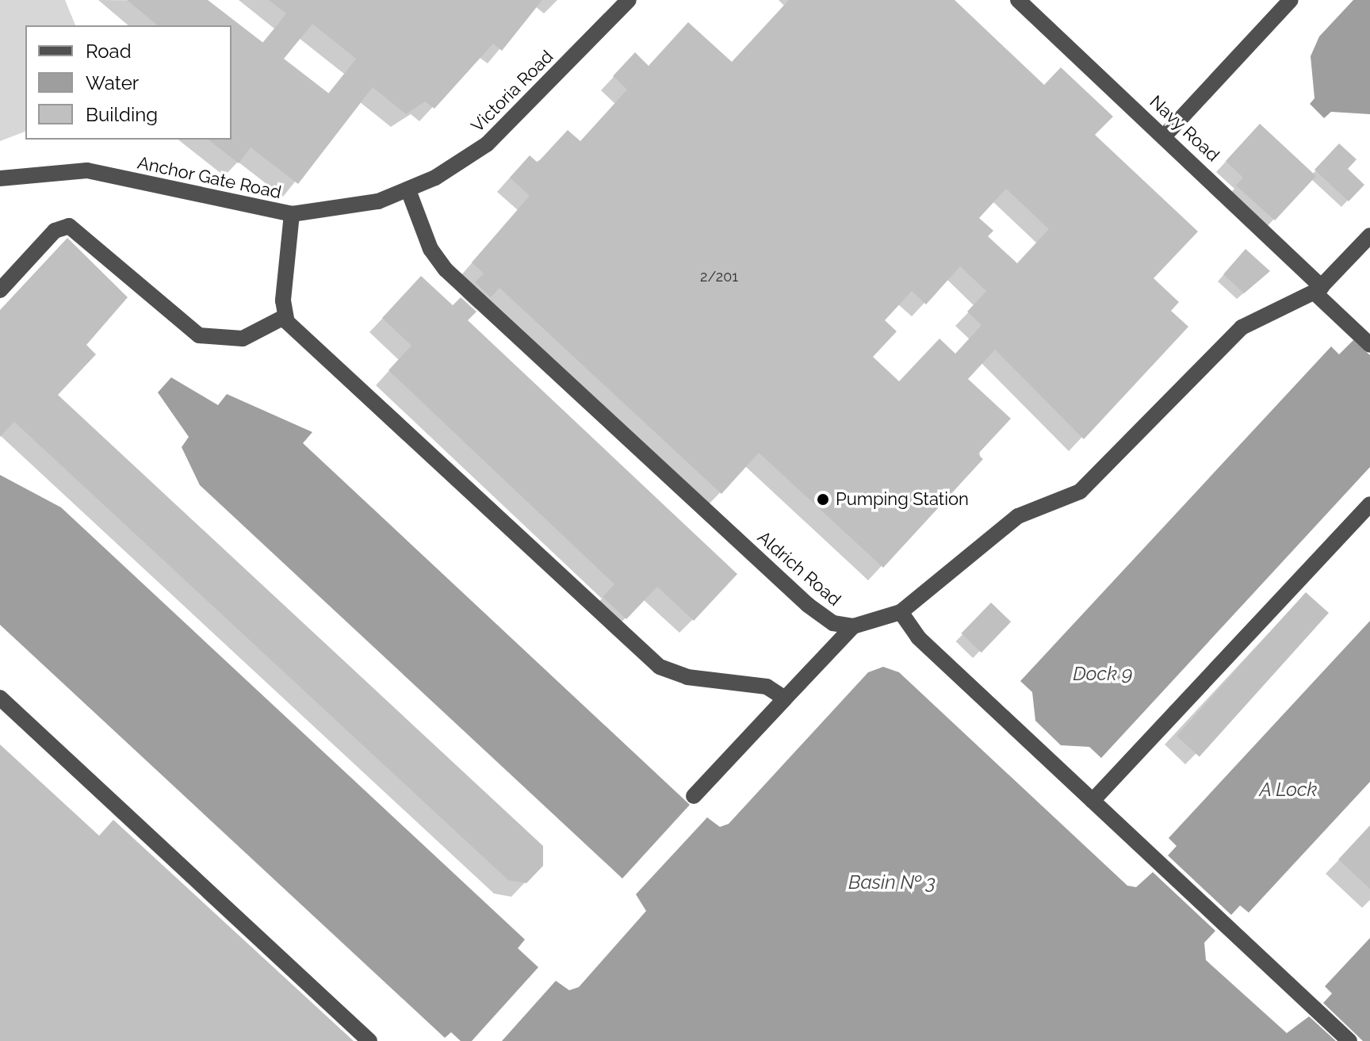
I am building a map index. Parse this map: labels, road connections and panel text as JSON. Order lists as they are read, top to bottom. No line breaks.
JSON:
{"streets":{"lane":["Victoria Road","Navy Road","Anchor Gate Road","Aldrich Road"]},"crossings":[["Victoria Road","Anchor Gate Road"],["Victoria Road","Aldrich Road"],["Anchor Gate Road","Aldrich Road"]],"water":["Dock 9","A Lock","Basin № 3"],"places":["Pumping Station"],"house_numbers":["2/201"],"legend":["Road","Water","Building"]}
